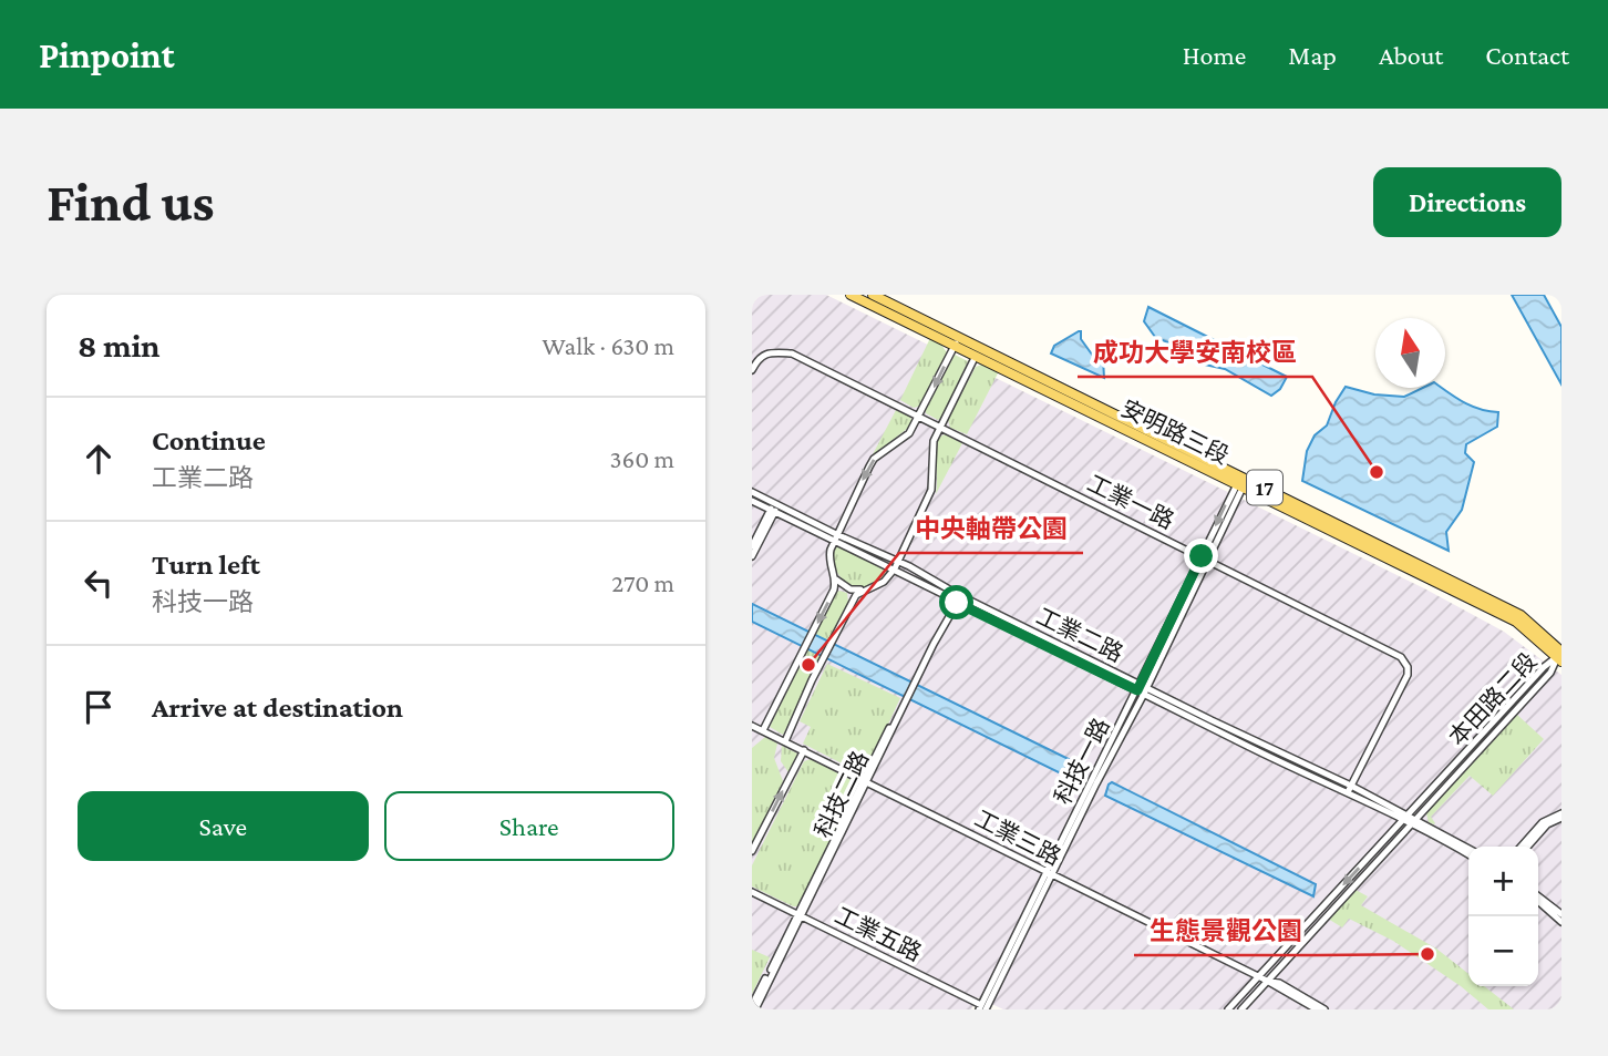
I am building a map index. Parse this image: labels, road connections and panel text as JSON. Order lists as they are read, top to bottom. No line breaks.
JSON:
{"streets":{"main road":["安明路三段","17"],"street":["工業一路","工業二路","本田路二段","科技一路","科技二路","工業三路","工業五路"]},"crossings":[["安明路三段","本田路二段"],["安明路三段","科技一路"],["工業一路","工業二路"],["工業一路","科技一路"],["工業二路","本田路二段"],["工業二路","科技一路"],["工業二路","科技二路"],["本田路二段","工業三路"],["科技一路","工業三路"],["科技一路","工業五路"],["科技二路","工業三路"],["科技二路","工業五路"]],"places":["成功大學安南校區","中央軸帶公園","生態景觀公園"],"north":"top","page":{"header":"Pinpoint","nav":["Home","Map","About","Contact"],"buttons":["Directions",["Save","Share"]],"title":"Find us","heading":["8 min","Walk · 630 m"],"list":[["Continue","工業二路","360 m"],["Turn left","科技一路","270 m"],"Arrive at destination"],"map_buttons":["+","−"]}}
